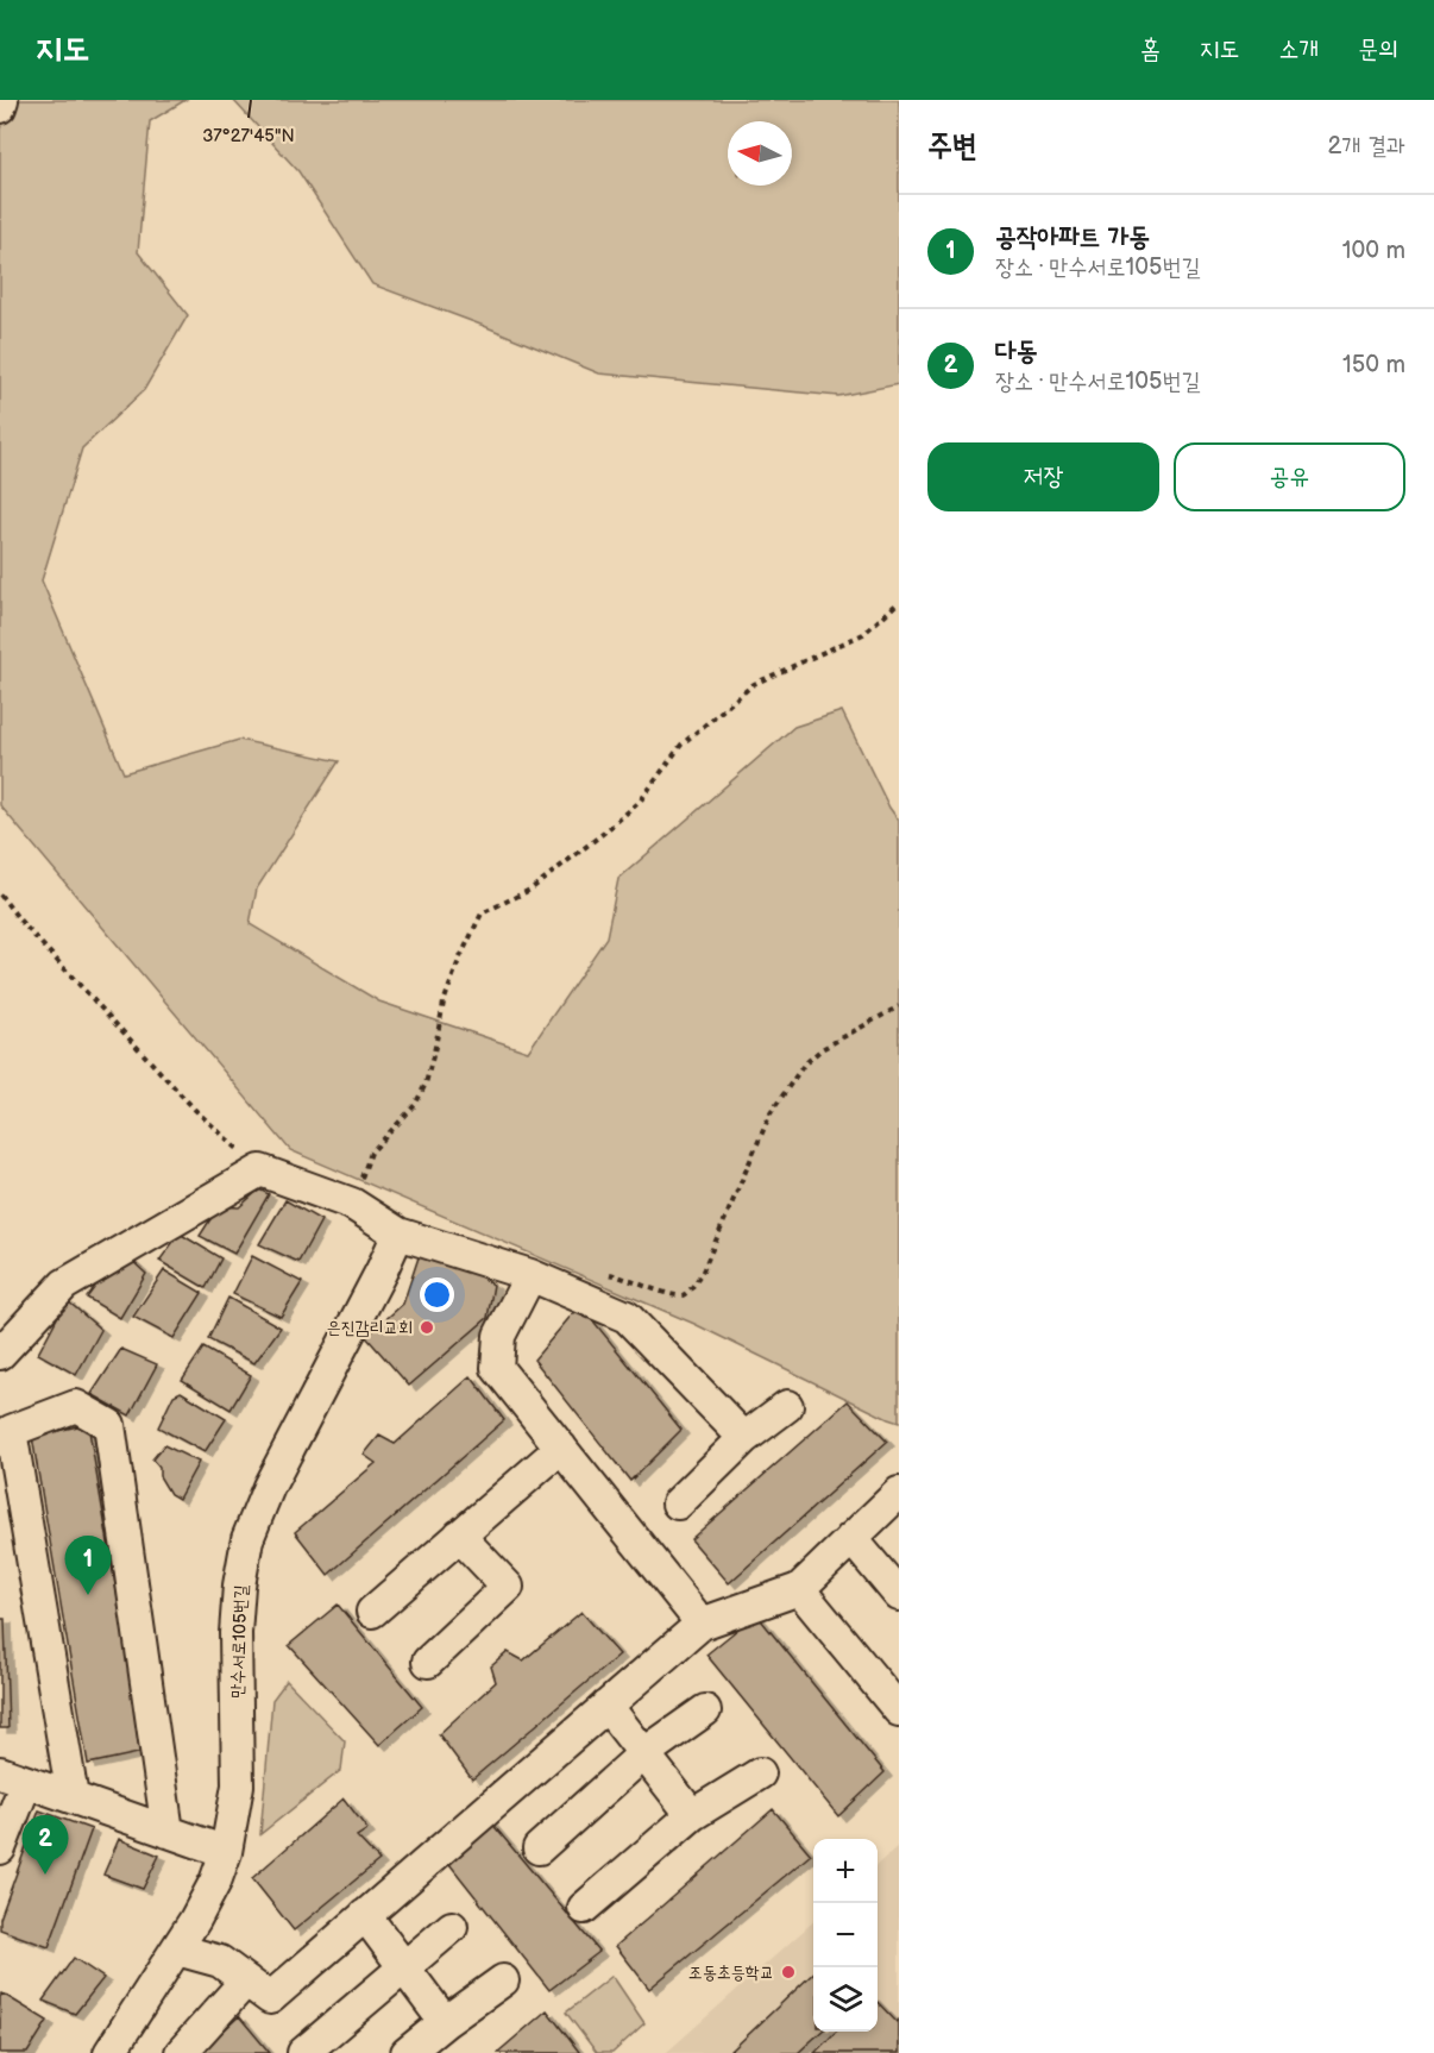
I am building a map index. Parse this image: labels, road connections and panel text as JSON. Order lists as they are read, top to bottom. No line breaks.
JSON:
{"streets":{"street":["만수서로105번길"]},"places":["은진감리교회","조동초등학교"],"north":"left","page":{"header":"지도","nav":["홈","지도","소개","문의"],"heading":["주변","2개 결과"],"list":[{"mark":"1","name":"공작아파트 가동","note":"장소 · 만수서로105번길","value":"100 m"},{"mark":"2","name":"다동","note":"장소 · 만수서로105번길","value":"150 m"}],"buttons":["저장","공유"],"pins":["1","2"],"map_buttons":["+","−"]},"coordinates":["37°27'45\"N"]}
